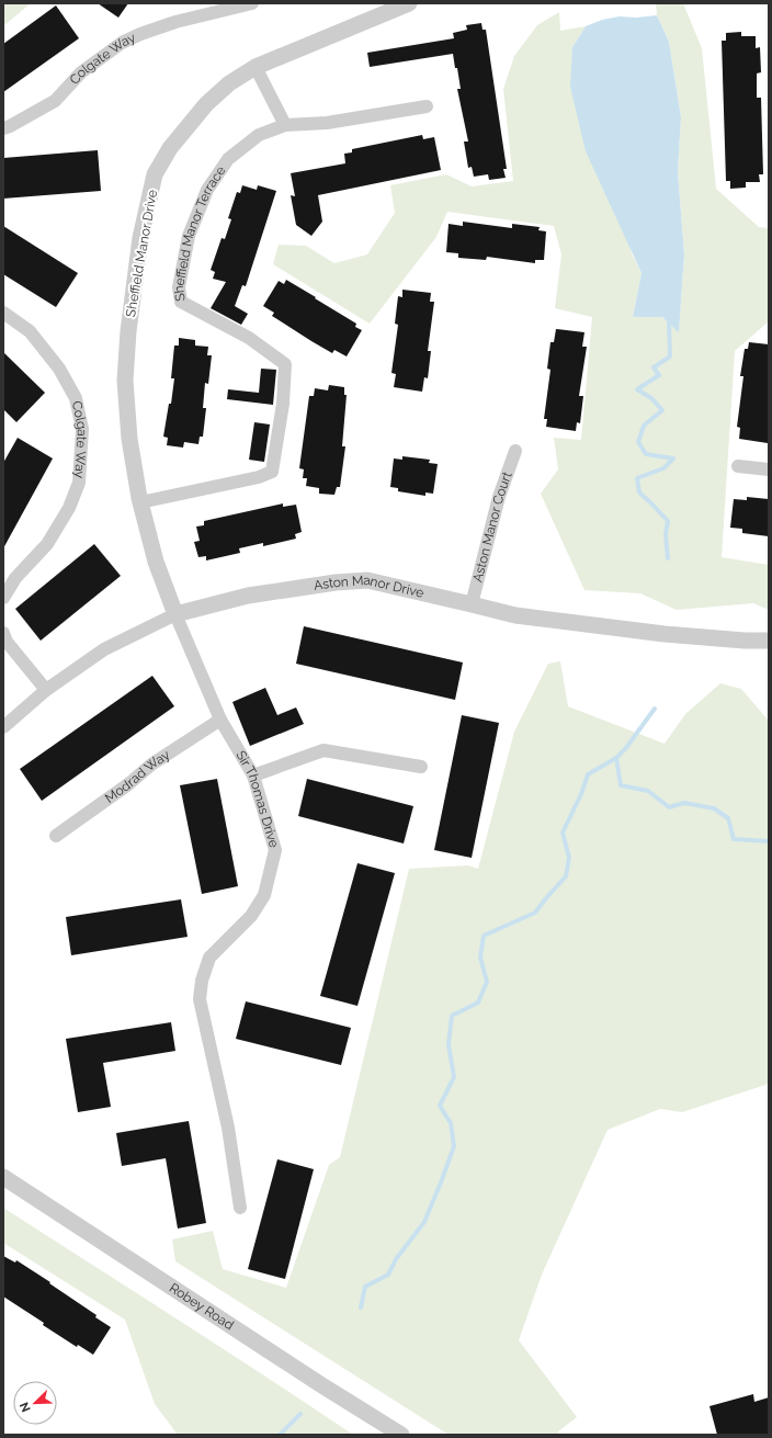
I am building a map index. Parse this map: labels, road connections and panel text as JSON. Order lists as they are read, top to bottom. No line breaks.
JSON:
{"streets":{"street":["Colgate Way","Sheffield Manor Terrace","Sheffield Manor Drive","Aston Manor Court","Aston Manor Drive","Modrad Way","Sir Thomas Drive","Robey Road"]},"crossings":[["Sheffield Manor Terrace","Sheffield Manor Drive"],["Sheffield Manor Drive","Aston Manor Drive"],["Sheffield Manor Drive","Sir Thomas Drive"],["Aston Manor Court","Aston Manor Drive"],["Aston Manor Drive","Sir Thomas Drive"],["Modrad Way","Sir Thomas Drive"]],"north":"bottom left"}
